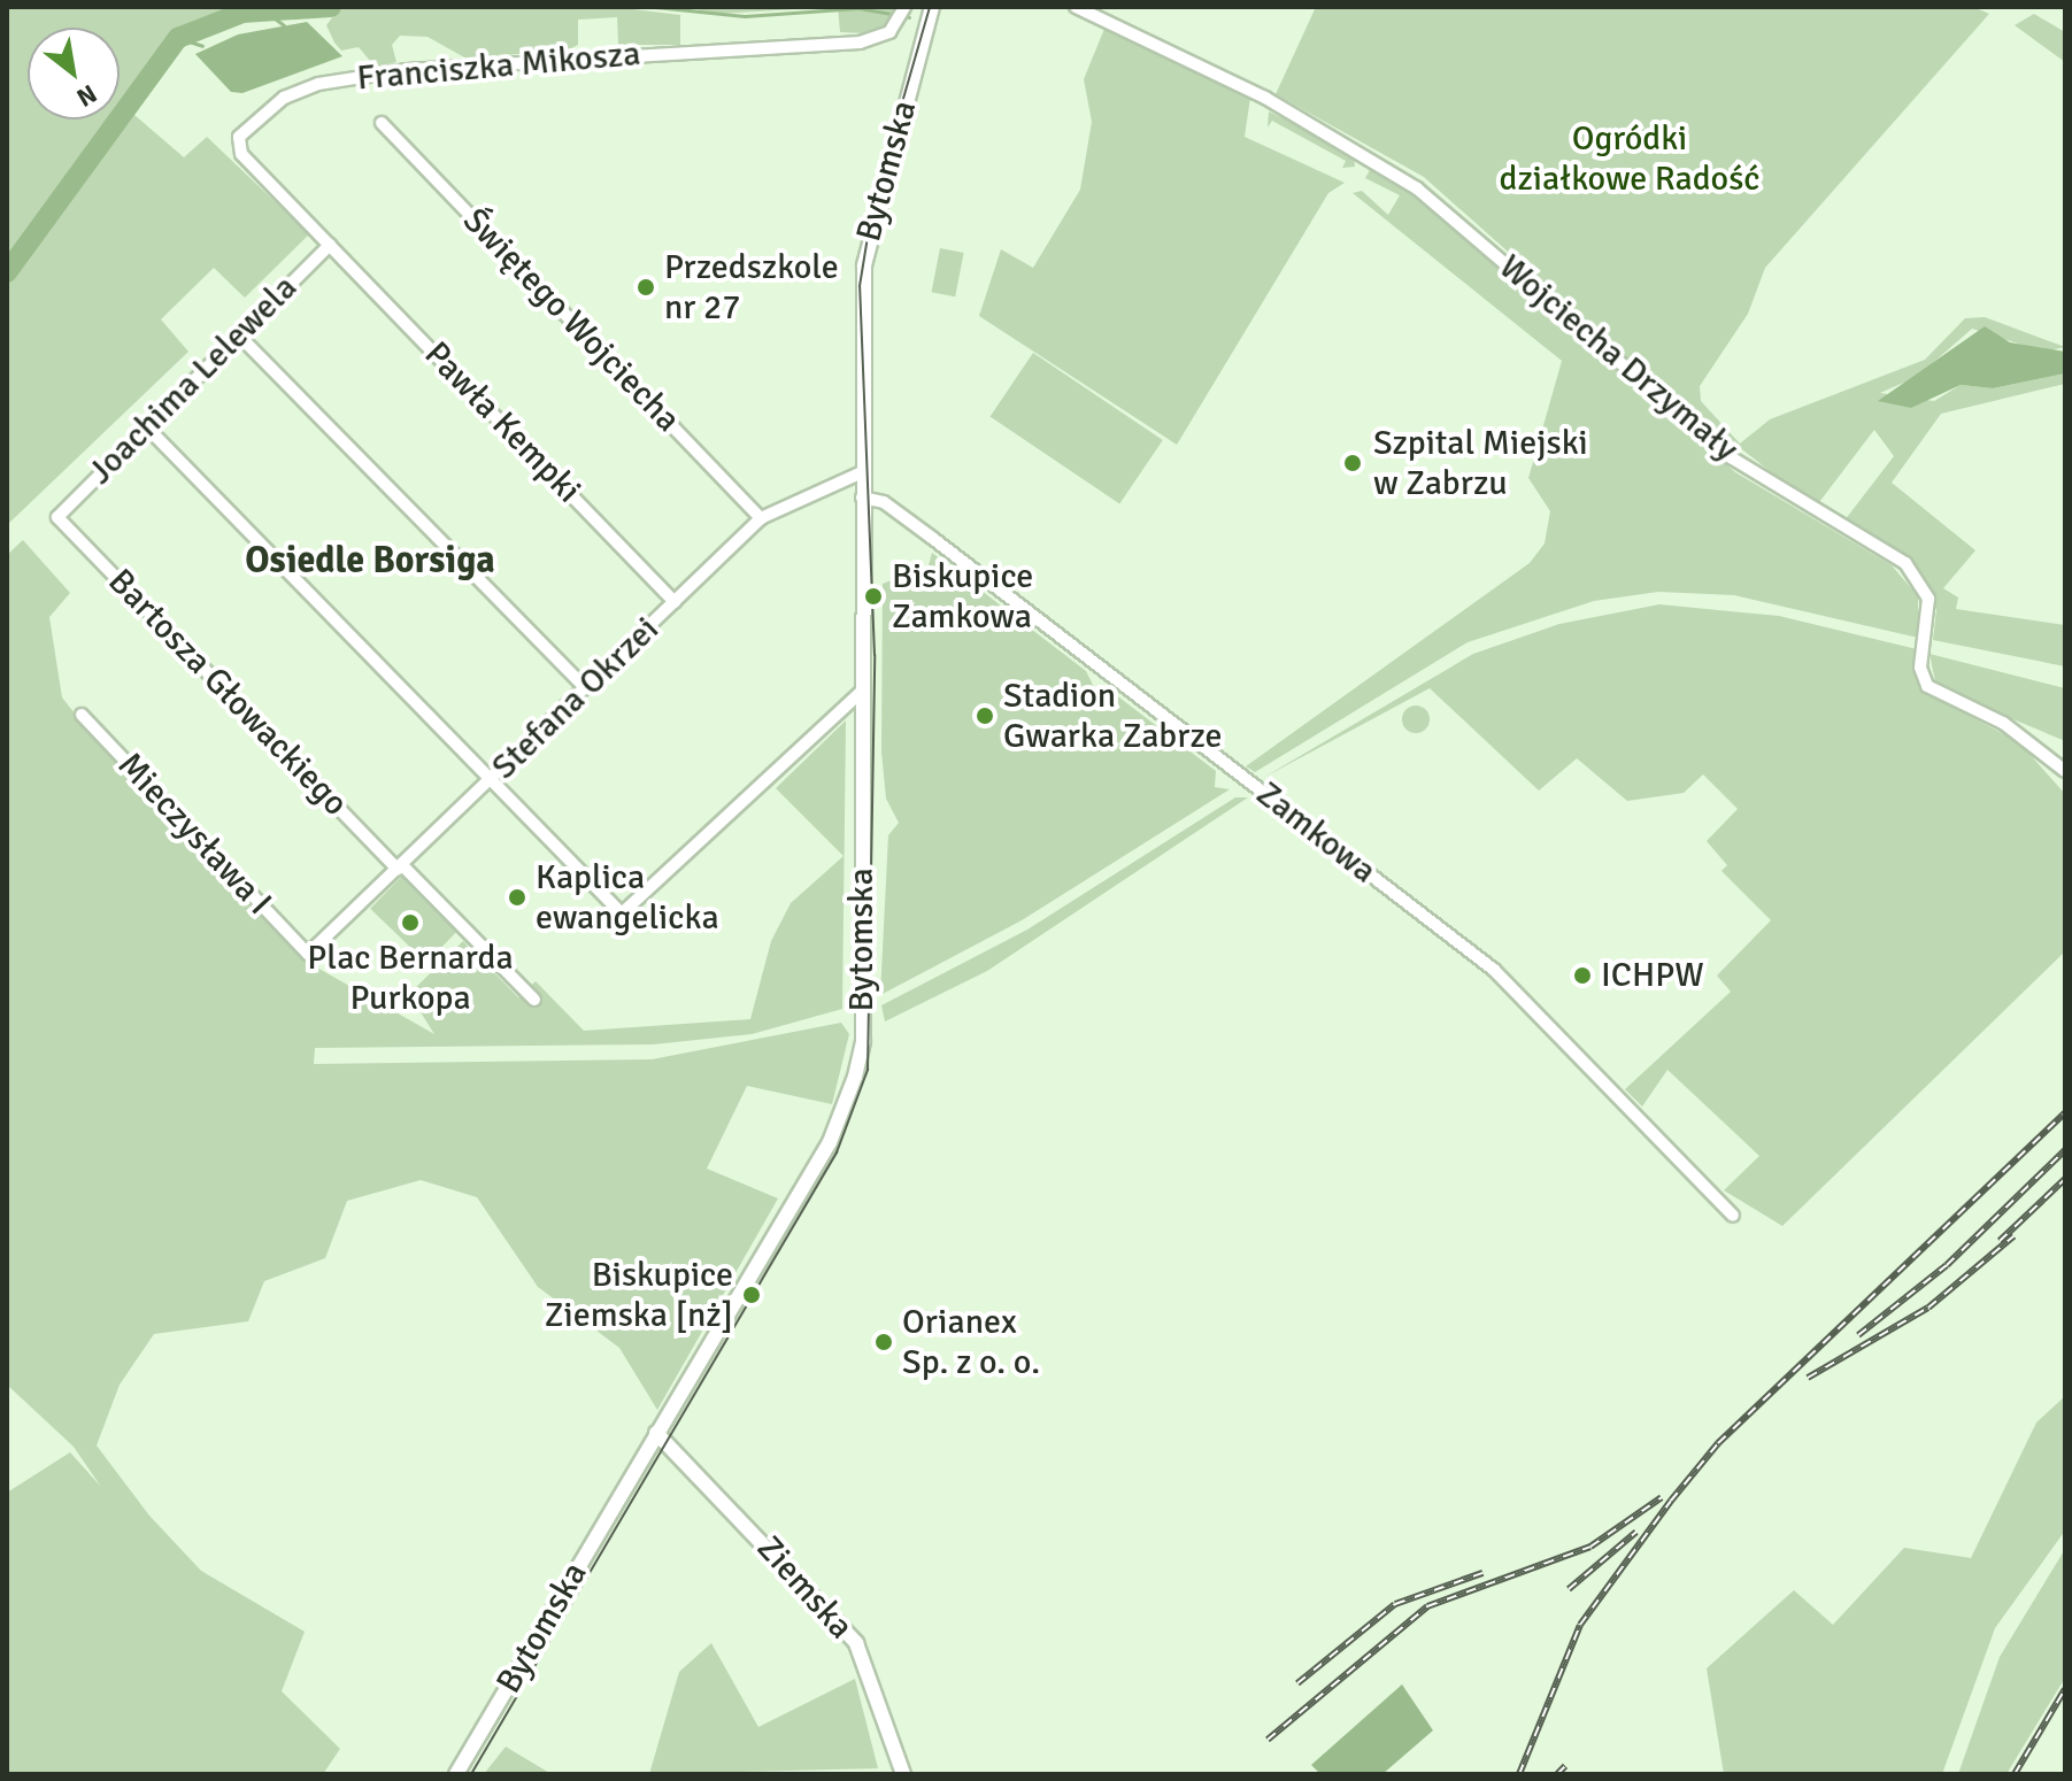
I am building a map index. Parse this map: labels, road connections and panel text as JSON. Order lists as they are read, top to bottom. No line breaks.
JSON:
{"streets":{"street":["Franciszka Mikosza","Bytomska","Świętego Wojciecha","Wojciecha Drzymały","Joachima Lelewela","Pawła Kempki","Bartosza Głowackiego","Stefana Okrzei","Zamkowa","Mieczysława I","Ziemska"]},"crossings":[["Franciszka Mikosza","Joachima Lelewela"],["Franciszka Mikosza","Pawła Kempki"],["Bytomska","Stefana Okrzei"],["Bytomska","Zamkowa"],["Bytomska","Ziemska"],["Świętego Wojciecha","Stefana Okrzei"],["Joachima Lelewela","Pawła Kempki"],["Joachima Lelewela","Bartosza Głowackiego"],["Pawła Kempki","Stefana Okrzei"],["Bartosza Głowackiego","Stefana Okrzei"],["Stefana Okrzei","Mieczysława I"]],"districts":["Osiedle Borsiga"],"parks":["Ogródki działkowe Radość"],"places":["Przedszkole nr 27","Szpital Miejski w Zabrzu","Biskupice Zamkowa","Stadion Gwarka Zabrze","Kaplica ewangelicka","Plac Bernarda Purkopa","ICHPW","Biskupice Ziemska [nż]","Orianex Sp. z o. o."],"north":"bottom right"}
